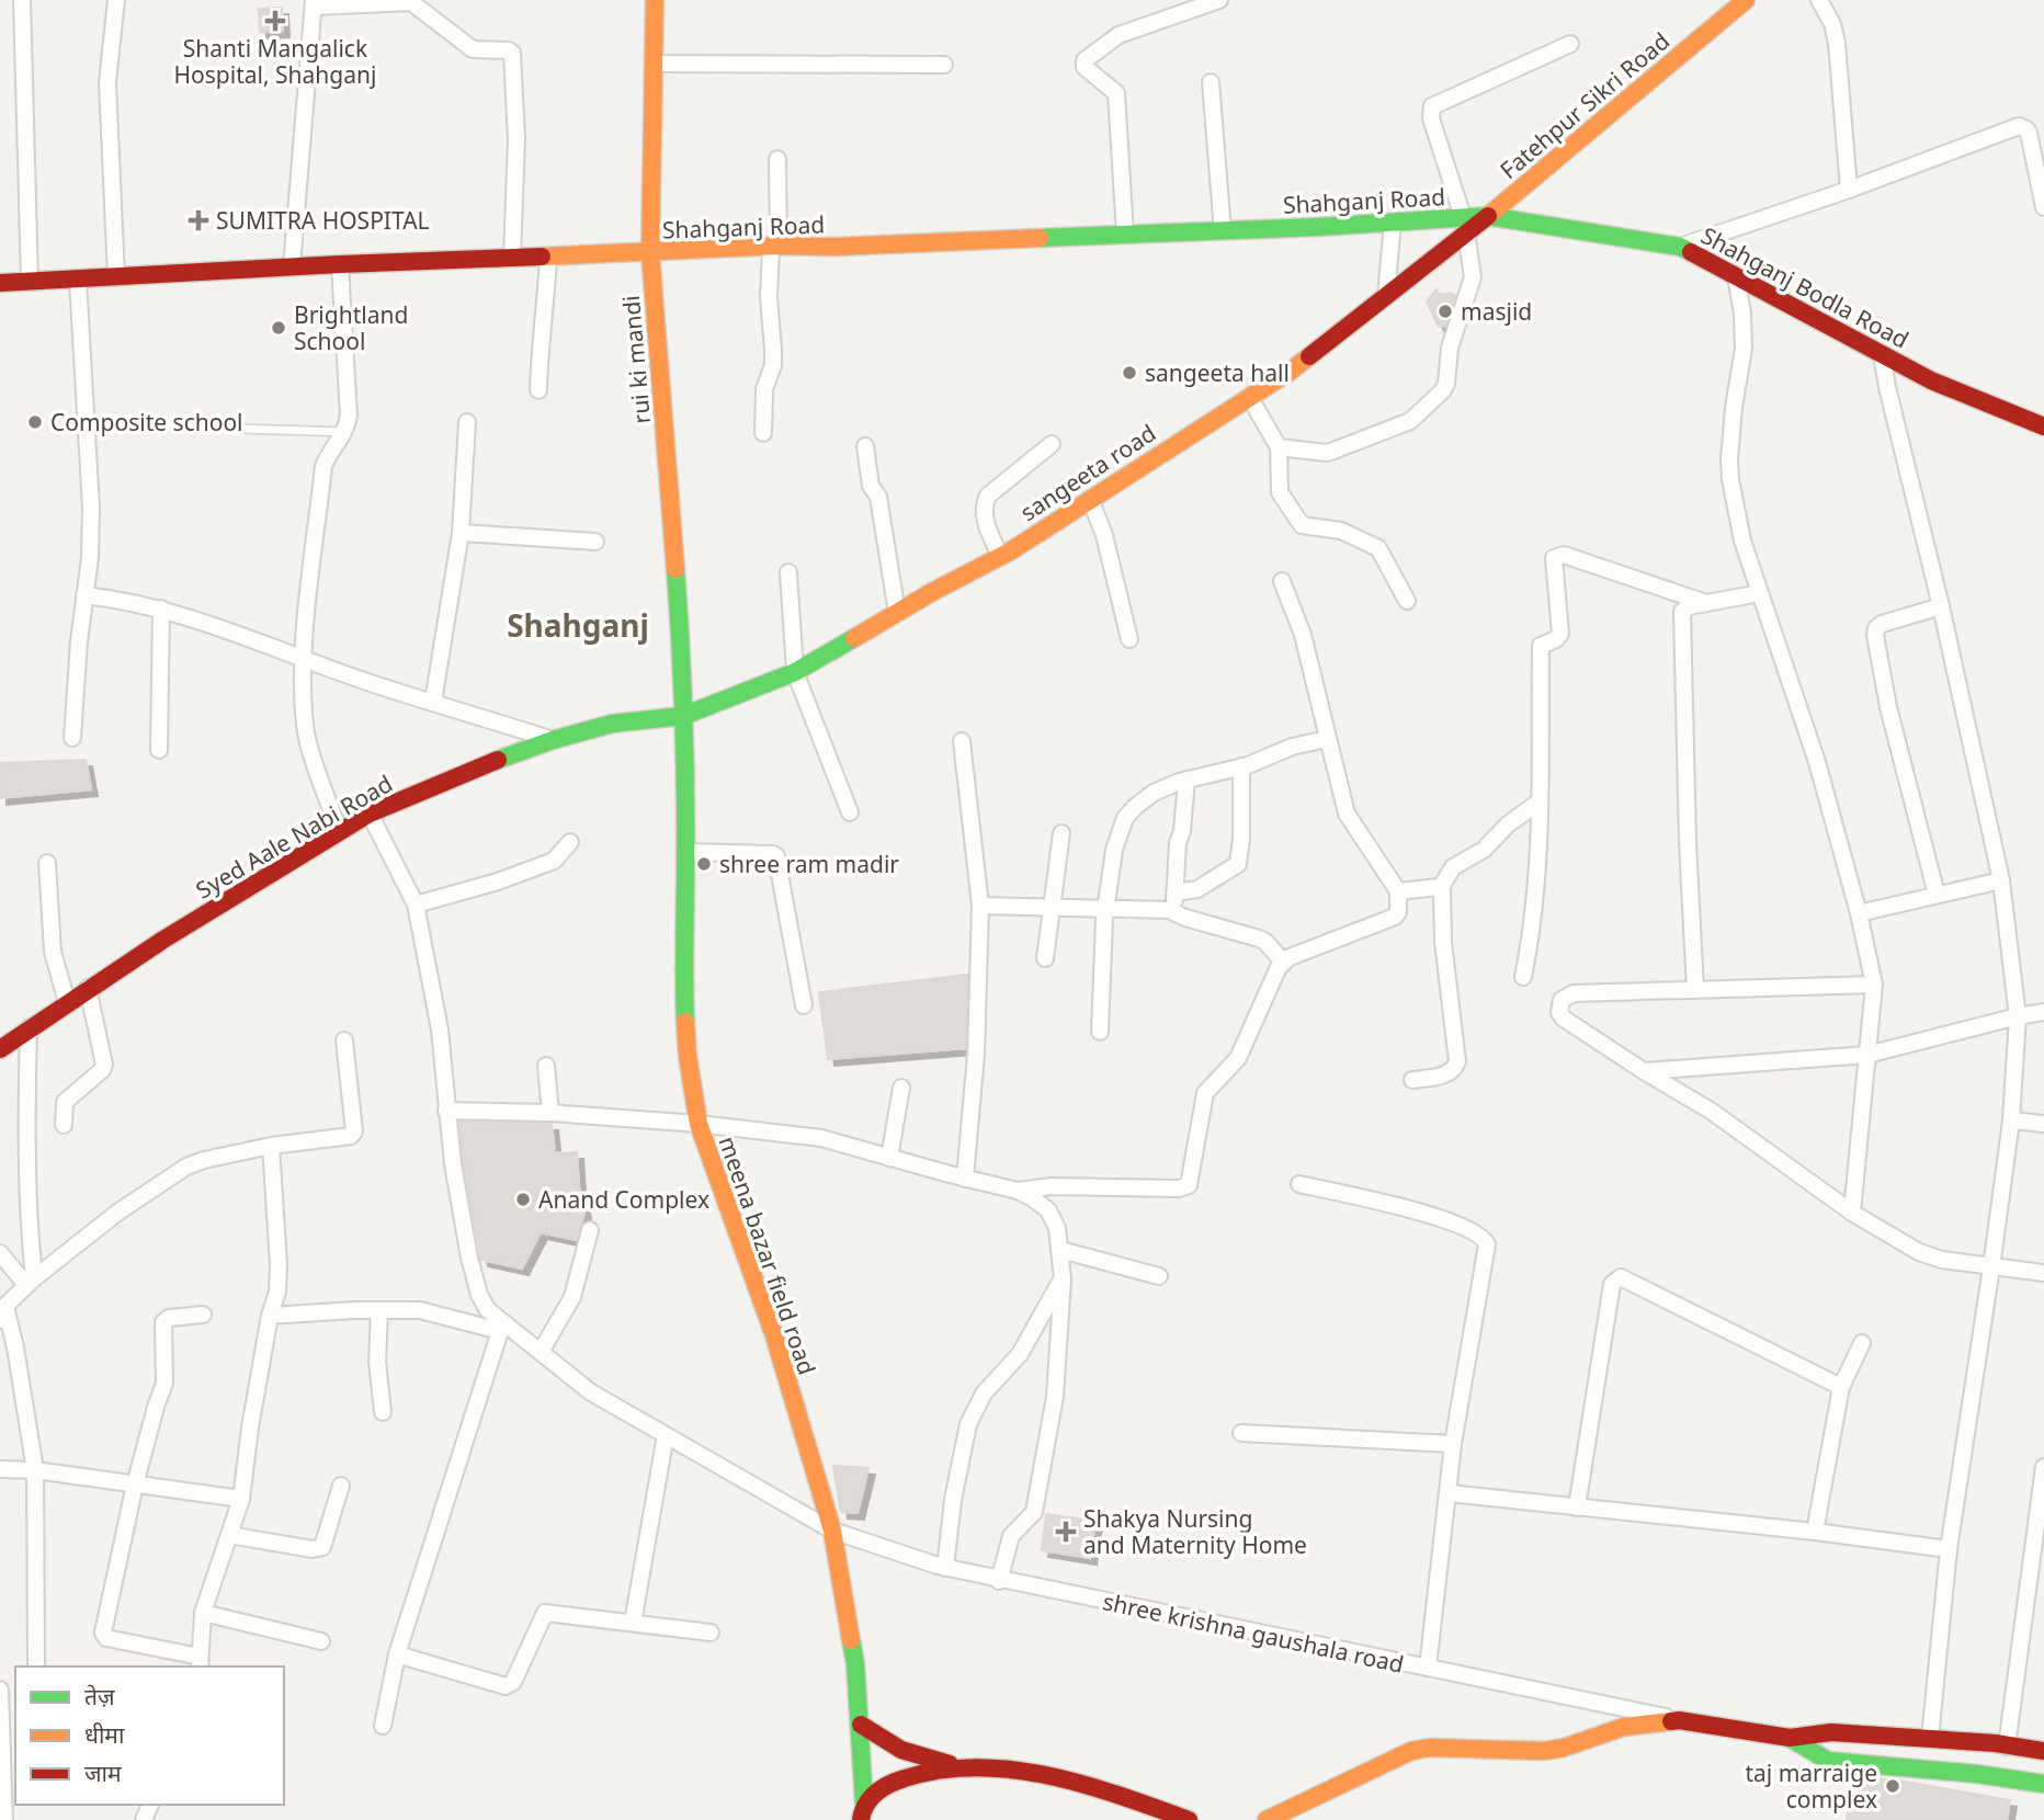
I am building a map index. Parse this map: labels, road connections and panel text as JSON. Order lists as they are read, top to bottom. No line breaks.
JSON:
{"streets":{"main road":["Fatehpur Sikri Road","Shahganj Road","Shahganj Bodla Road","rui ki mandi","sangeeta road","Syed Aale Nabi Road","meena bazar field road"],"street":["shree krishna gaushala road"]},"crossings":[["Fatehpur Sikri Road","Shahganj Road"],["Fatehpur Sikri Road","Shahganj Bodla Road"],["Shahganj Road","Shahganj Bodla Road"],["Shahganj Road","rui ki mandi"],["Shahganj Road","sangeeta road"],["rui ki mandi","sangeeta road"],["rui ki mandi","Syed Aale Nabi Road"],["rui ki mandi","meena bazar field road"],["sangeeta road","Syed Aale Nabi Road"],["sangeeta road","meena bazar field road"],["Syed Aale Nabi Road","meena bazar field road"],["Syed Aale Nabi Road","shree krishna gaushala road"],["meena bazar field road","shree krishna gaushala road"]],"districts":["Shahganj"],"places":{"health":["Shanti Mangalick Hospital, Shahganj","SUMITRA HOSPITAL","Shakya Nursing and Maternity Home"],"other":["masjid","Brightland School","sangeeta hall","Composite school","shree ram madir","Anand Complex","taj marraige complex"]},"legend":["तेज़","धीमा","जाम"]}
